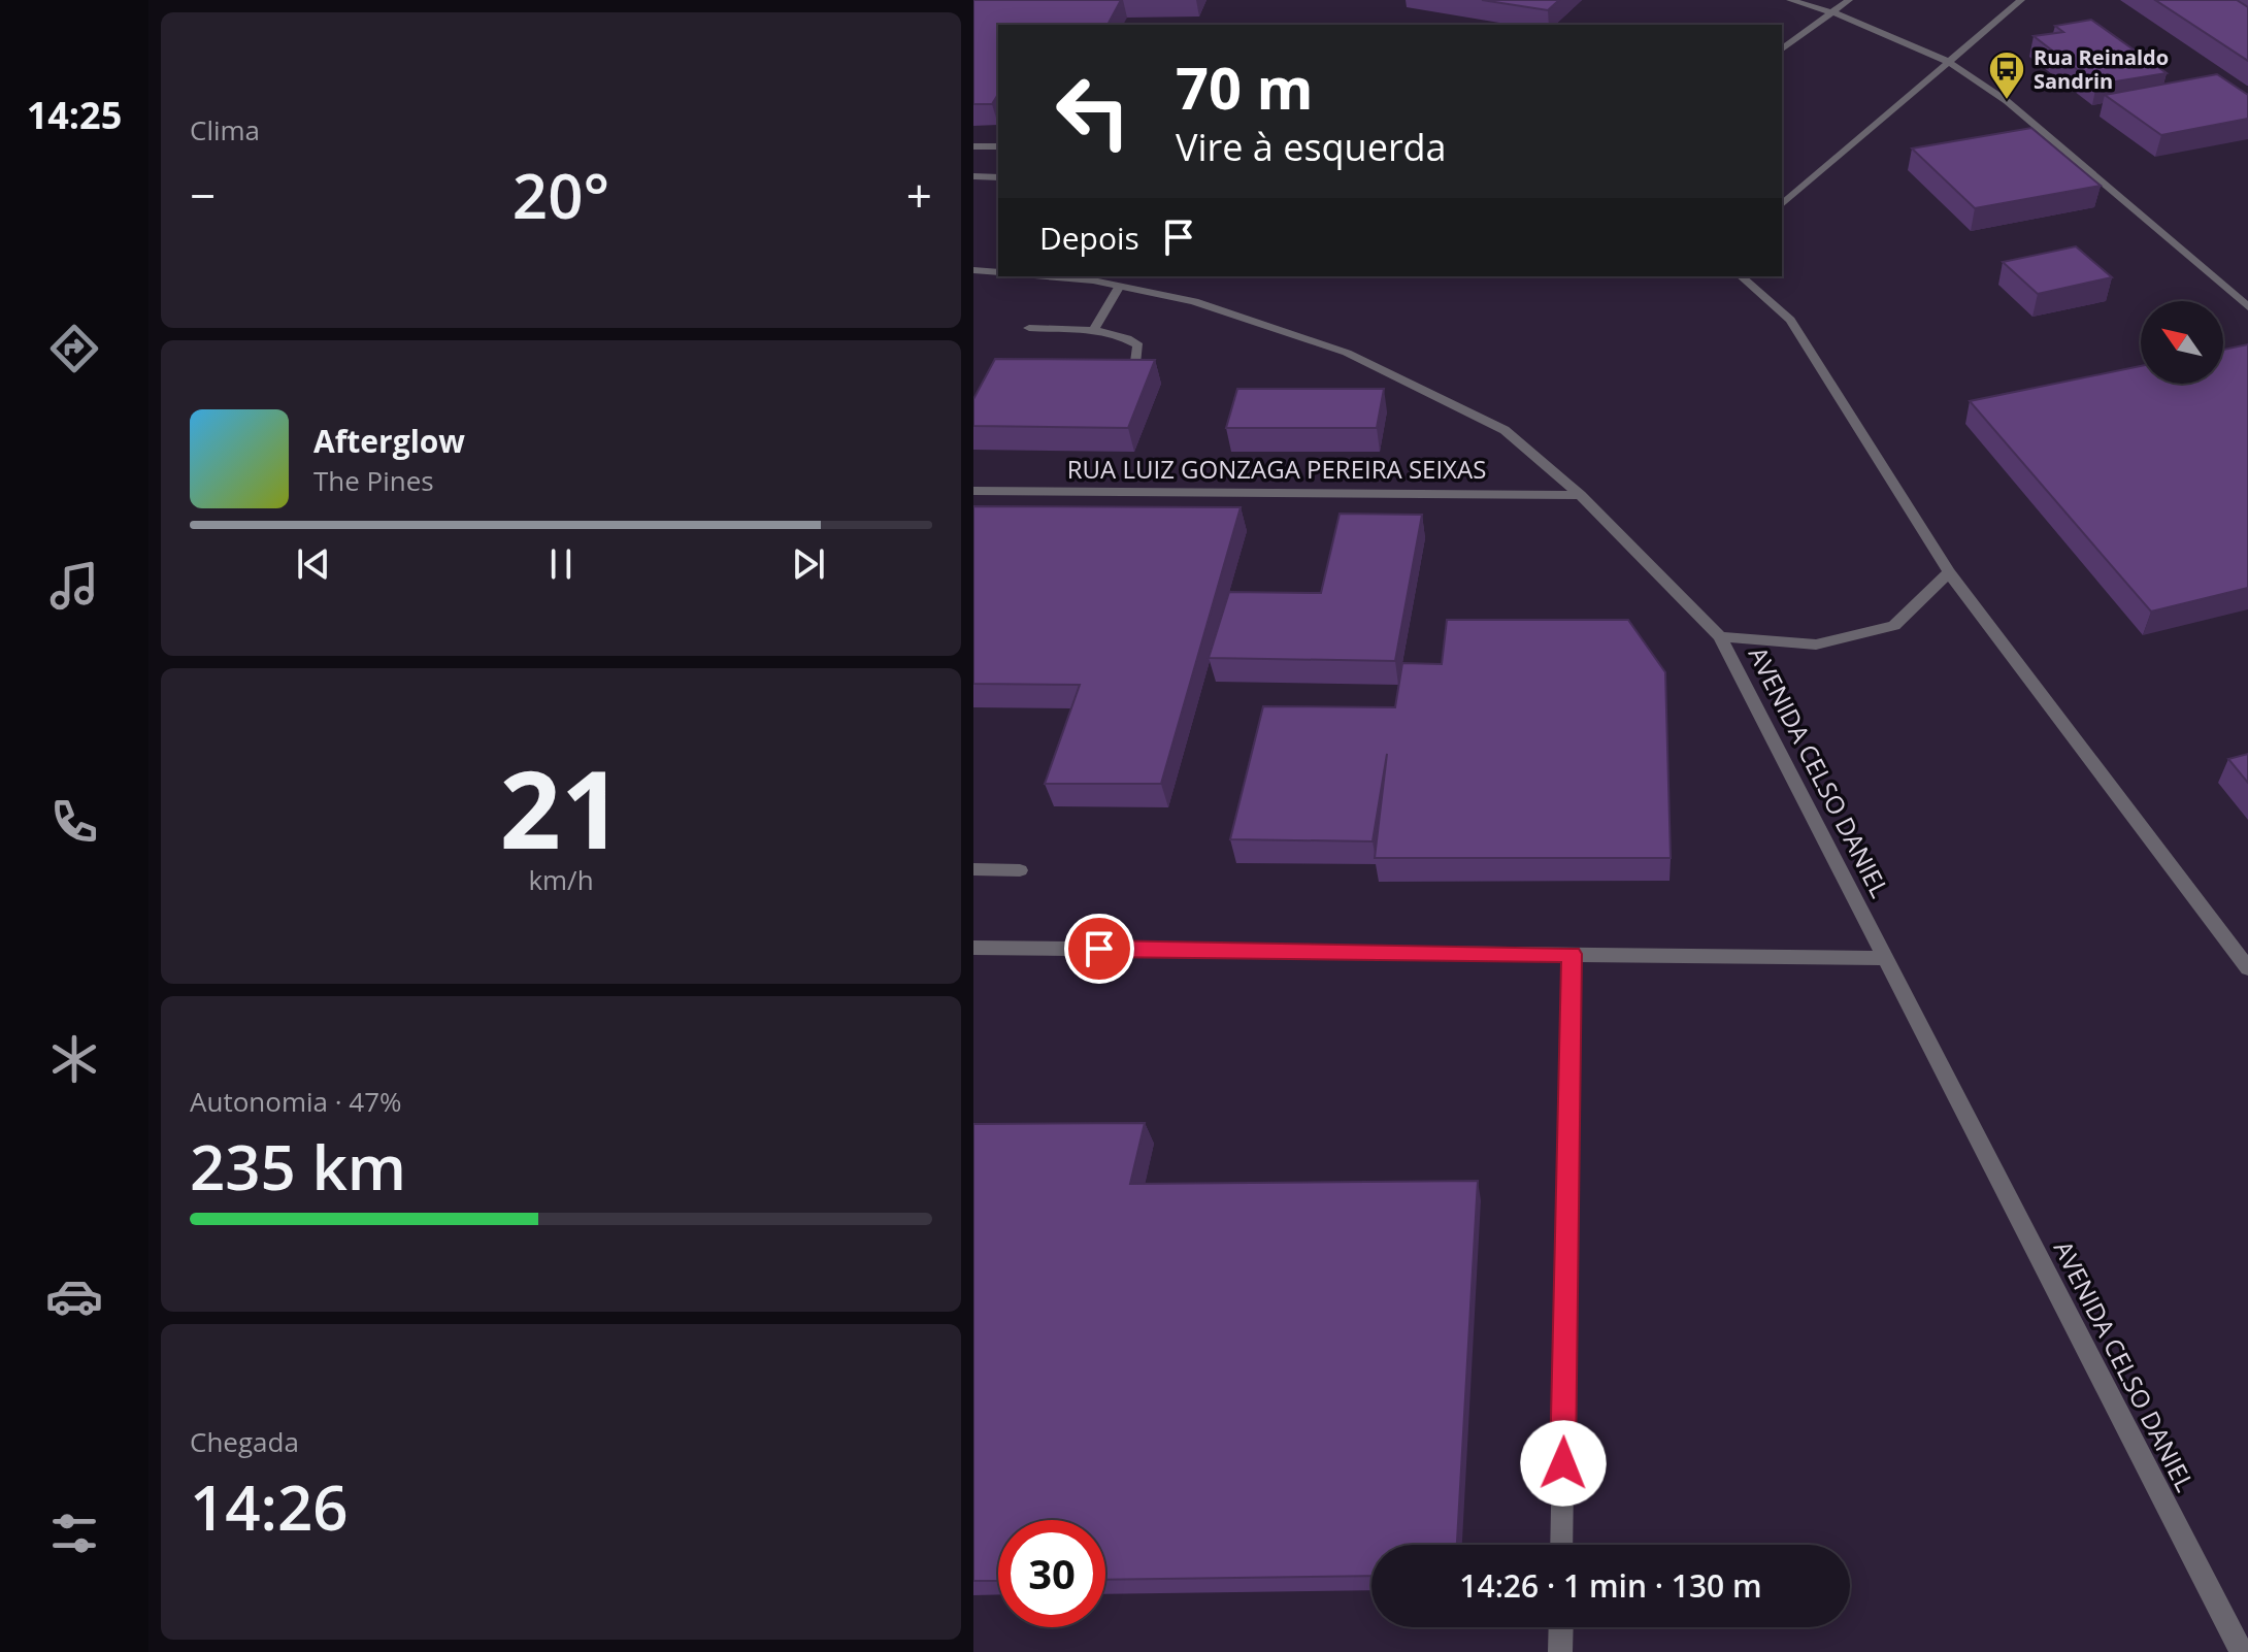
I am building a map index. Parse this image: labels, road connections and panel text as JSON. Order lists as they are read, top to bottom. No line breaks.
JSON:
{"streets":{"street":["RUA LUIZ GONZAGA PEREIRA SEIXAS","AVENIDA CELSO DANIEL"]},"crossings":[["RUA LUIZ GONZAGA PEREIRA SEIXAS","AVENIDA CELSO DANIEL"]],"places":{"bus stop":["Rua Reinaldo Sandrin"]},"north":"top left","page":{"tabs":"14:25","tile":["Clima",["21","km/h"],["Autonomia · 47%","235 km"],["Chegada","14:26"]],"turn":["70 m","Vire à esquerda"],"heat":["−","20°","+"],"then":"Depois","song":["Afterglow","The Pines"],"limit":"30","trip":"14:26 · 1 min · 130 m"}}
